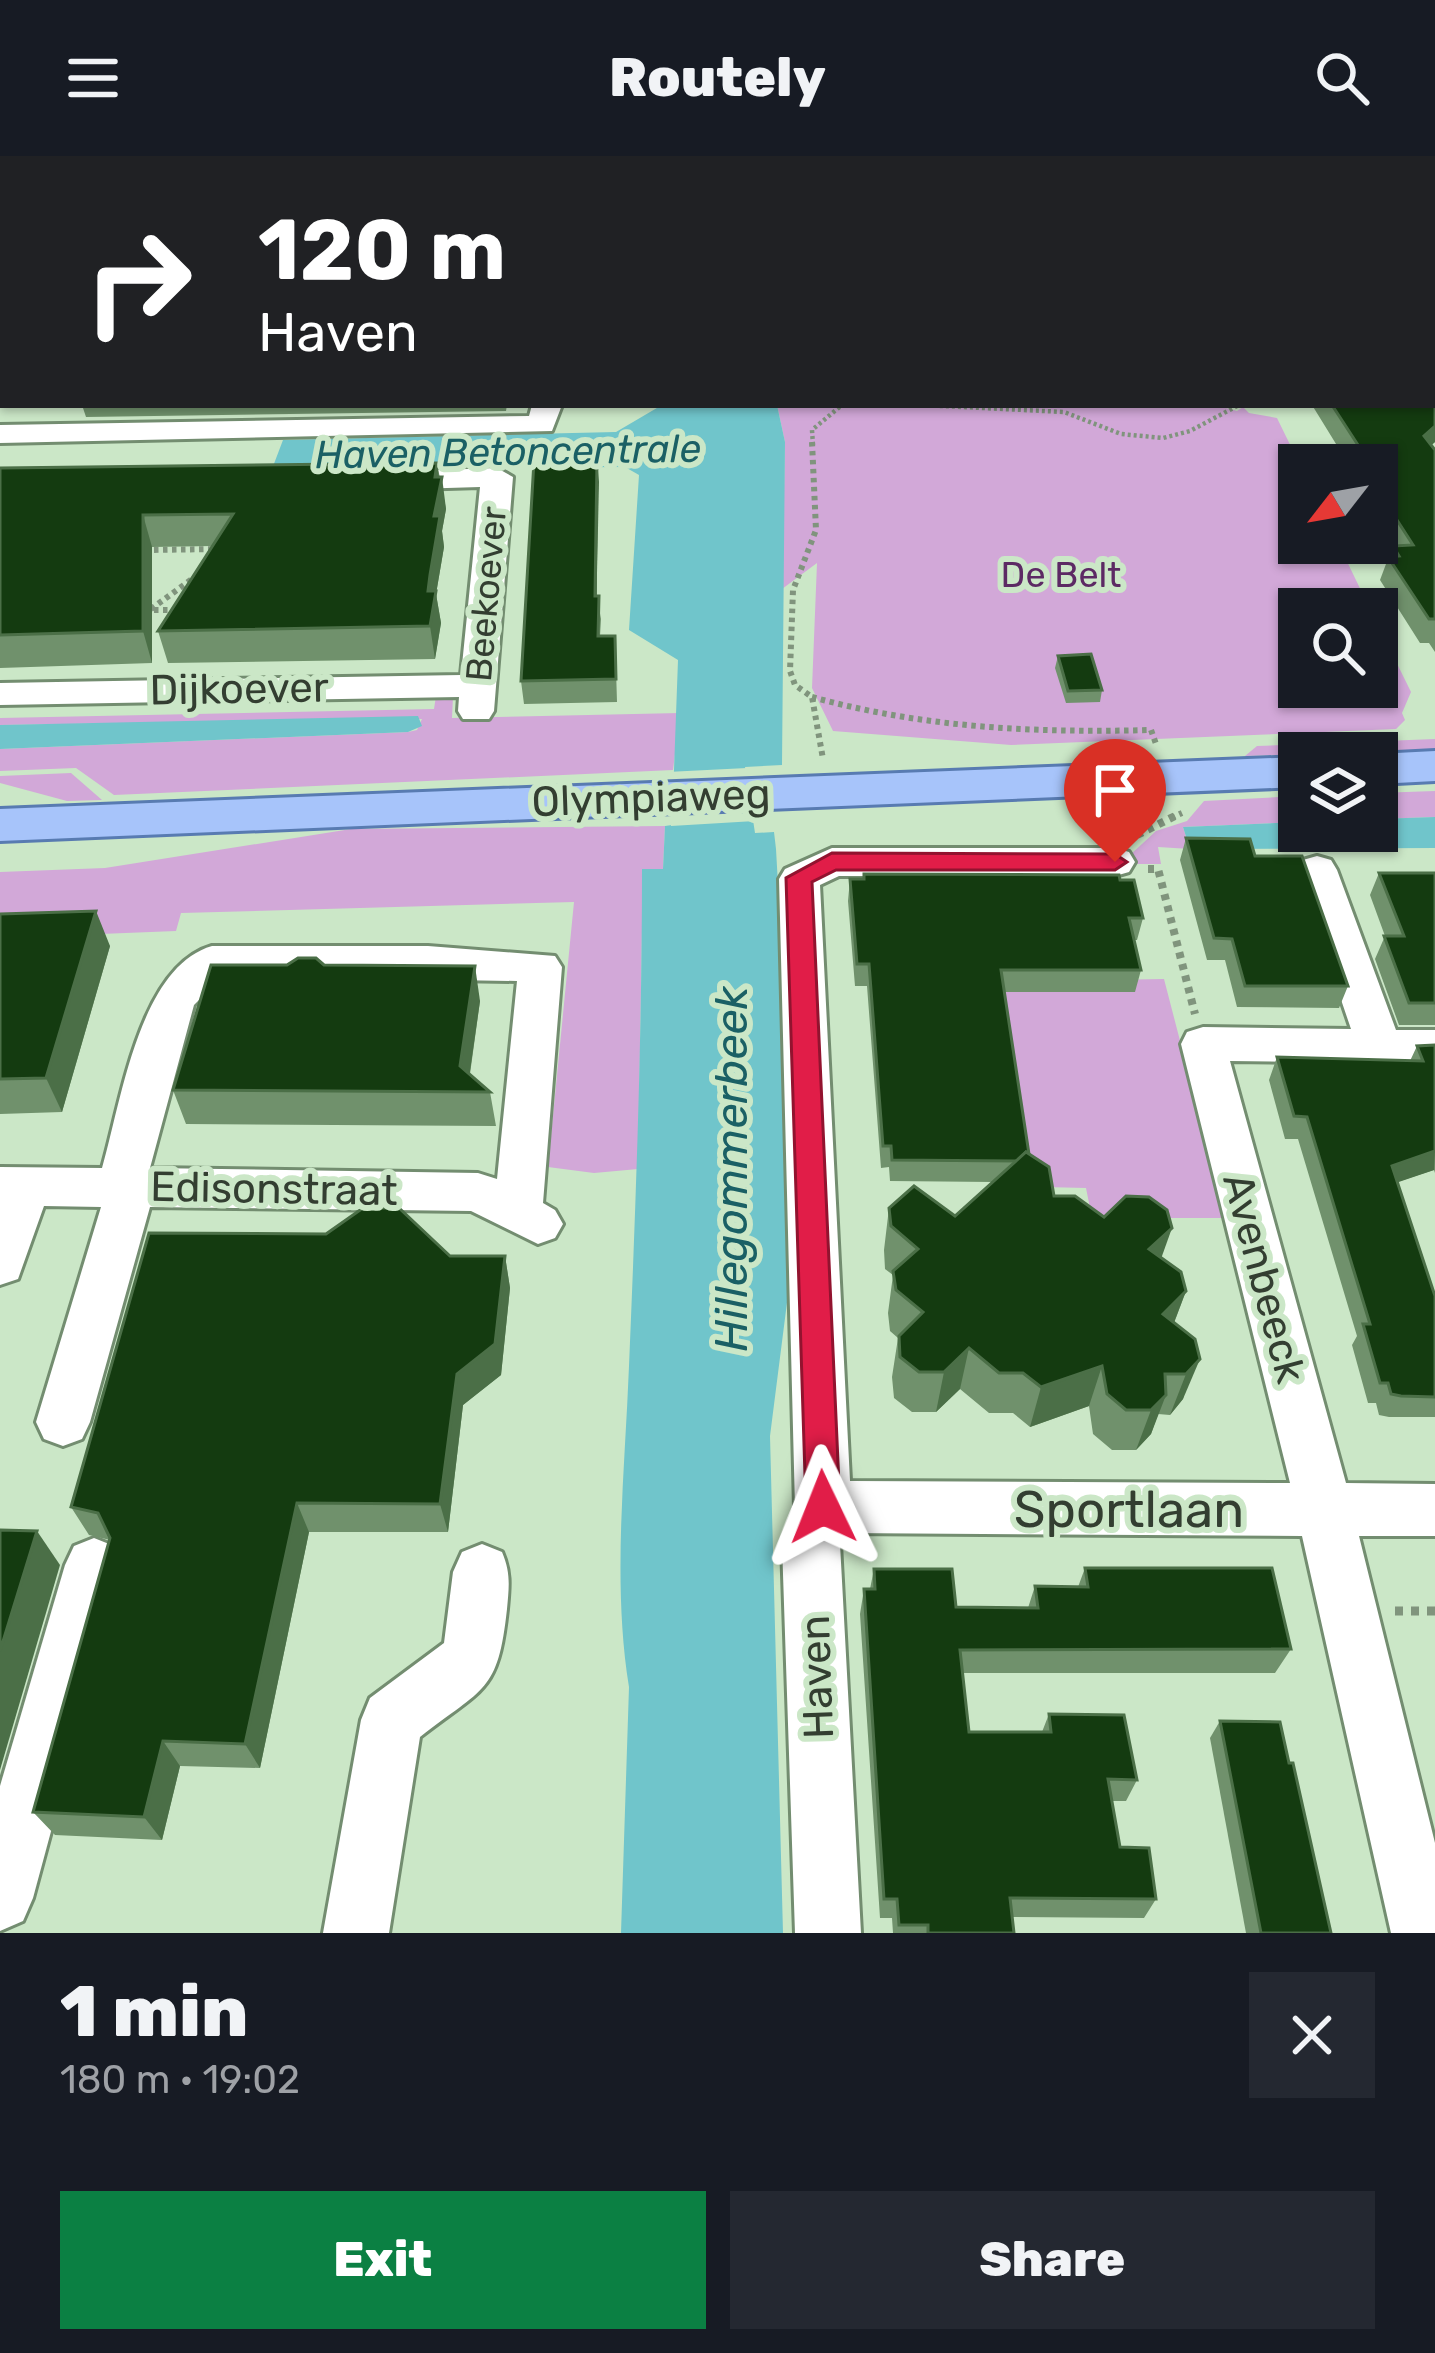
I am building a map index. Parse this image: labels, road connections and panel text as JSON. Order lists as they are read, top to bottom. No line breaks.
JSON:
{"streets":{"main road":["Olympiaweg"],"street":["Beekoever","Dijkoever","Edisonstraat","Avenbeeck","Sportlaan","Haven"]},"crossings":[["Beekoever","Dijkoever"],["Avenbeeck","Sportlaan"],["Sportlaan","Haven"]],"water":["Haven Betoncentrale","Hillegommerbeek"],"parks":["De Belt"],"north":"bottom left","page":{"header":"Routely","turn":["120 m","Haven"],"heading":["1 min","180 m · 19:02"],"buttons":["Exit","Share"]}}
